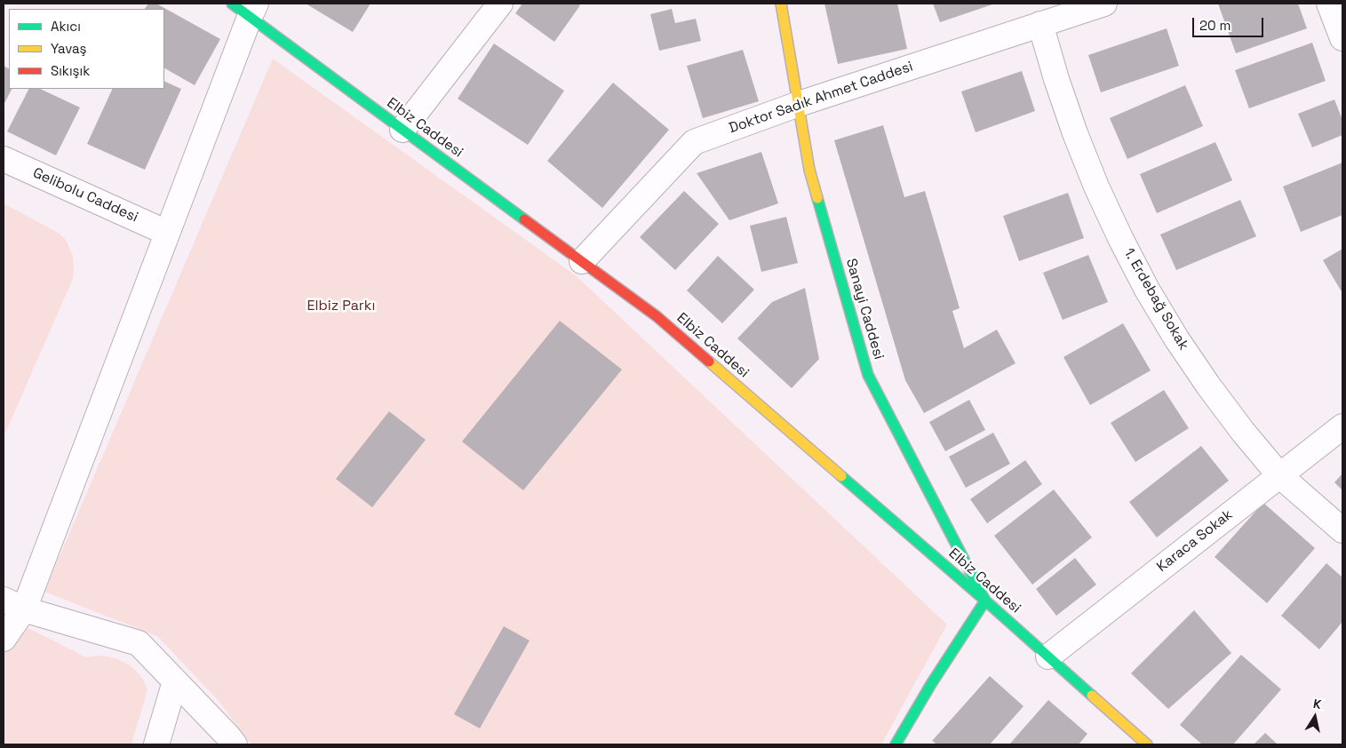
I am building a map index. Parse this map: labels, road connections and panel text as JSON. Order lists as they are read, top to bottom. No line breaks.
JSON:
{"streets":{"street":["Doktor Sadık Ahmet Caddesi","Elbiz Caddesi","Gelibolu Caddesi","1. Erdebağ Sokak","Sanayi Caddesi","Karaca Sokak"]},"crossings":[["Doktor Sadık Ahmet Caddesi","Elbiz Caddesi"],["Doktor Sadık Ahmet Caddesi","1. Erdebağ Sokak"],["Doktor Sadık Ahmet Caddesi","Sanayi Caddesi"],["Elbiz Caddesi","Sanayi Caddesi"],["Elbiz Caddesi","Karaca Sokak"],["1. Erdebağ Sokak","Karaca Sokak"]],"parks":["Elbiz Parkı"],"legend":["Akıcı","Yavaş","Sıkışık"],"scale_bar":"20 m","north":"top"}
